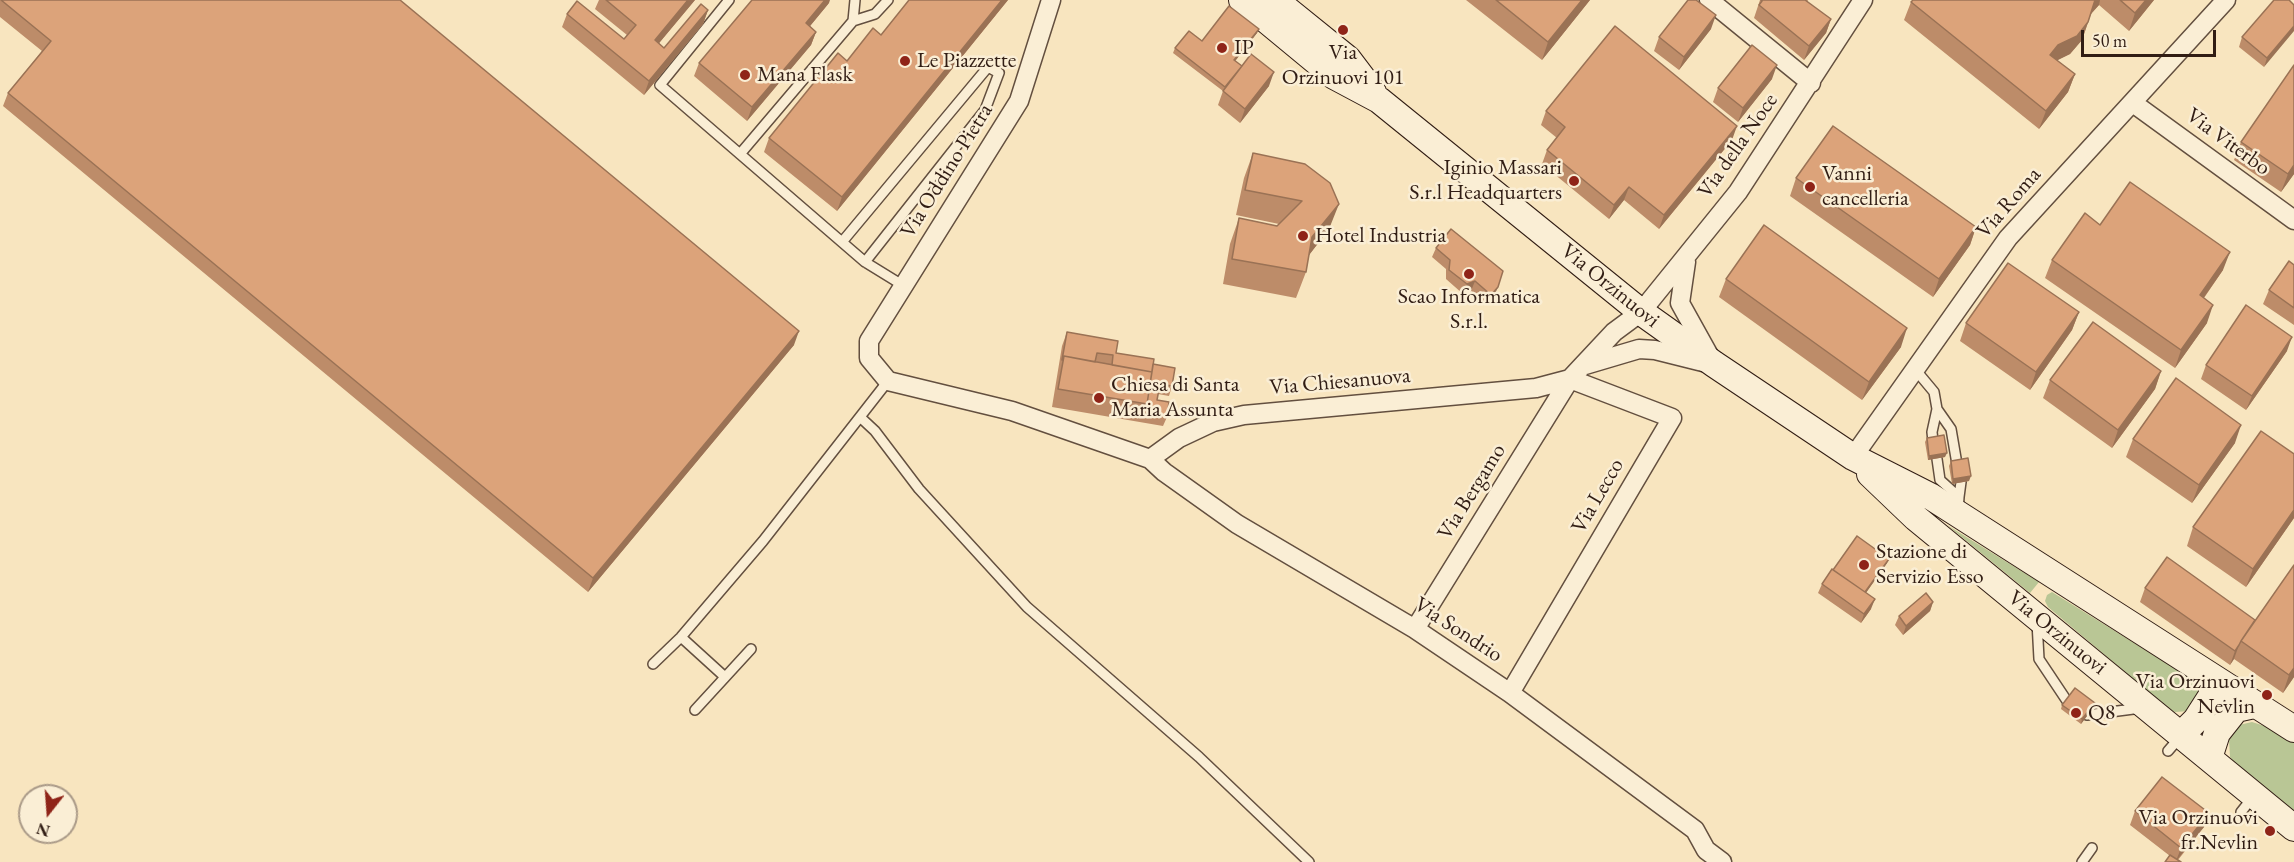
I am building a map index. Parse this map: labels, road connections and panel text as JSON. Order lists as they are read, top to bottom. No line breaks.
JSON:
{"streets":{"main road":["Via Orzinuovi"],"street":["Via Viterbo","Via della Noce","Via Oddino Pietra","Via Roma","Via Chiesanuova","Via Bergamo","Via Lecco","Via Sondrio"]},"crossings":[["Via Viterbo","Via Roma"],["Via della Noce","Via Orzinuovi"],["Via Roma","Via Orzinuovi"],["Via Chiesanuova","Via Bergamo"],["Via Chiesanuova","Via Lecco"],["Via Chiesanuova","Via Sondrio"],["Via Bergamo","Via Lecco"],["Via Bergamo","Via Sondrio"],["Via Lecco","Via Sondrio"]],"places":["Via Orzinuovi 101","IP","Le Piazzette","Mana Flask","Iginio Massari S.r.l Headquarters","Vanni cancelleria","Hotel Industria","Scao Informatica S.r.l.","Chiesa di Santa Maria Assunta","Stazione di Servizio Esso","Via Orzinuovi Nevlin","Q8","Via Orzinuovi fr.Nevlin"],"scale_bar":"50 m","north":"bottom"}
